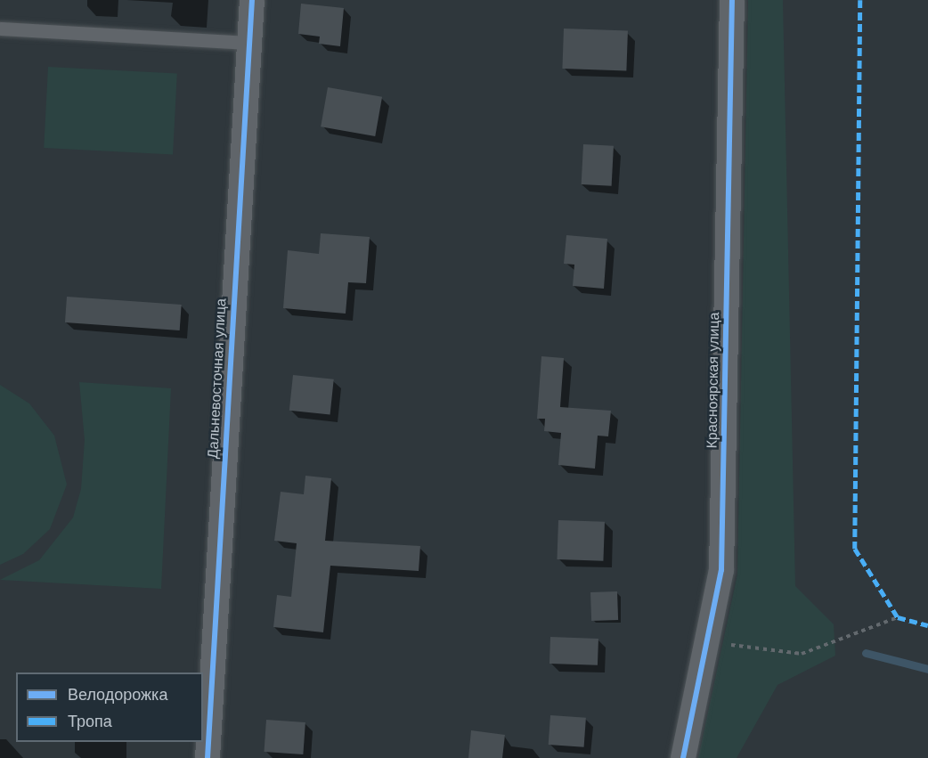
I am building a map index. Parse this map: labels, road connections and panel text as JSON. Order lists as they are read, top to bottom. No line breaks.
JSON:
{"streets":{"street":["Дальневосточная улица","Красноярская улица"]},"legend":["Велодорожка","Тропа"]}
